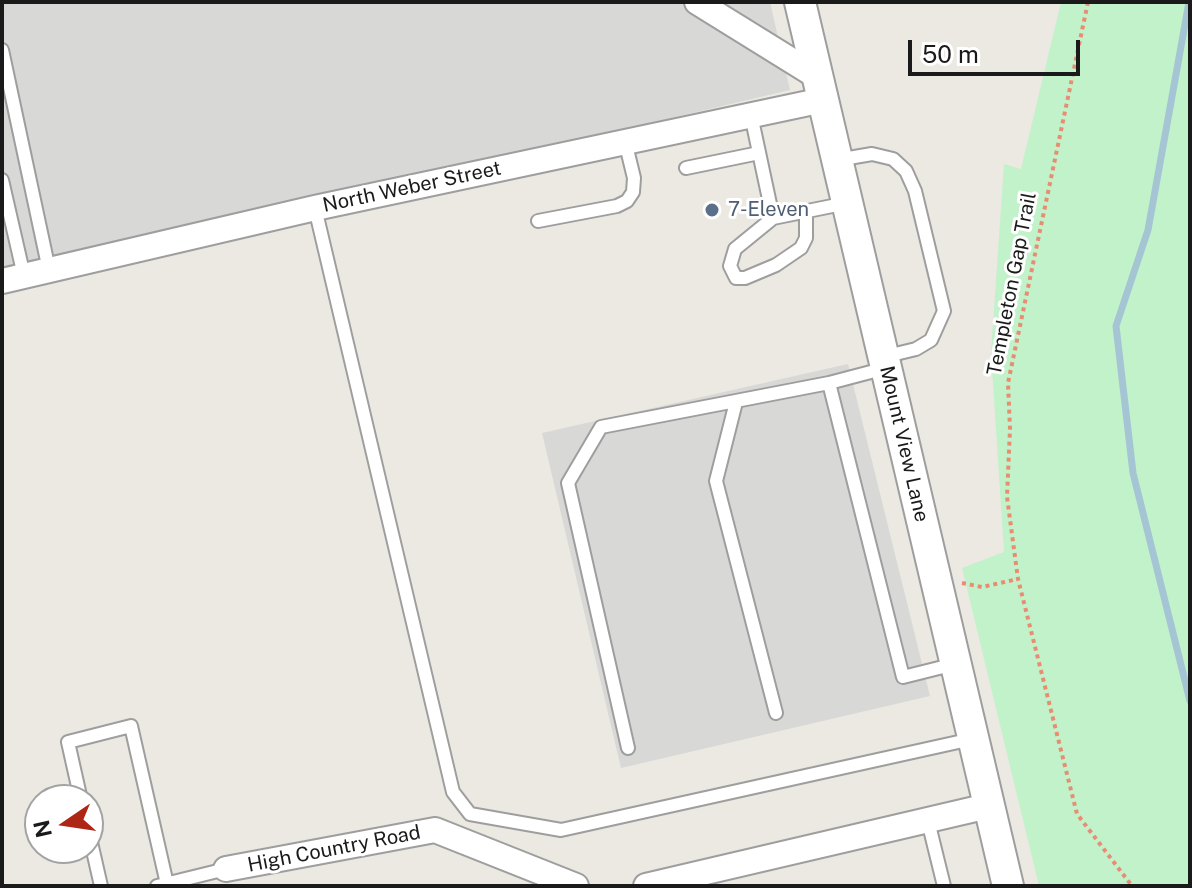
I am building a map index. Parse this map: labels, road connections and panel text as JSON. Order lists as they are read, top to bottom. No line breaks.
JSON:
{"streets":{"street":["North Weber Street","Mount View Lane","High Country Road"],"path":["Templeton Gap Trail"]},"crossings":[["North Weber Street","Mount View Lane"]],"places":["7-Eleven"],"scale_bar":"50 m","north":"left"}
